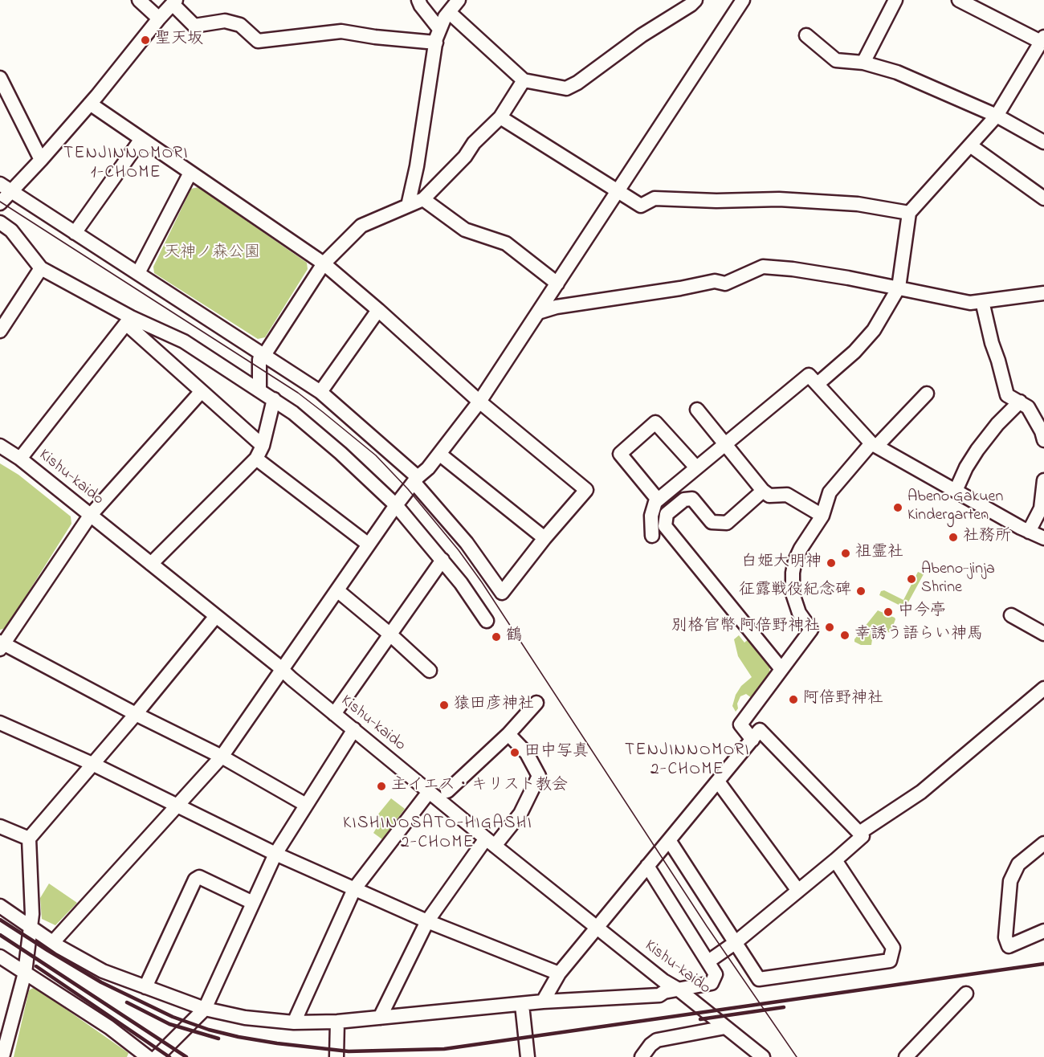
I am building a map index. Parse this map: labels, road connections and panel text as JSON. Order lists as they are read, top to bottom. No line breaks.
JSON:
{"streets":{"street":["Kishu-kaido"]},"districts":["TENJINNOMORI 1-CHOME","TENJINNOMORI 2-CHOME","KISHINOSATO-HIGASHI 2-CHOME"],"parks":["天神ノ森公園"],"places":["聖天坂","Abeno Gakuen Kindergarten","社務所","祖霊社","白姫大明神","Abeno-jinja Shrine","征露戦役紀念碑","中今亭","別格官幣 阿倍野神社","幸誘う語らい神馬","鶴","阿倍野神社","猿田彦神社","田中写真","主イエス・キリスト教会"]}
